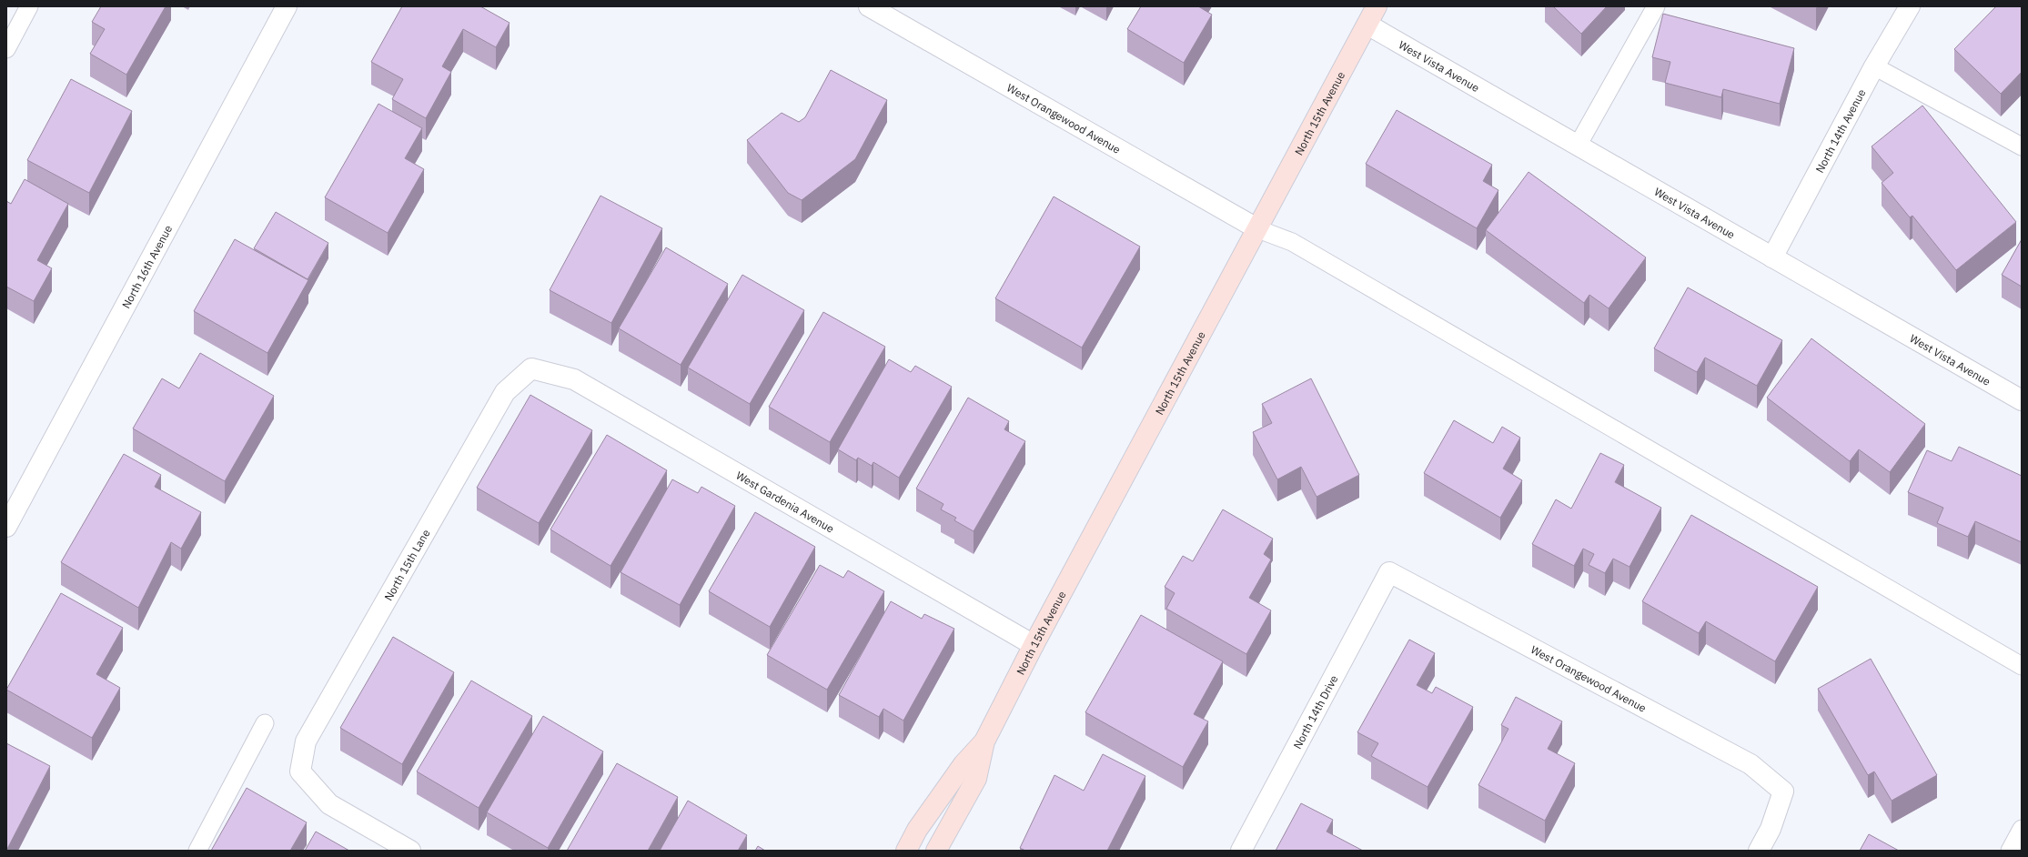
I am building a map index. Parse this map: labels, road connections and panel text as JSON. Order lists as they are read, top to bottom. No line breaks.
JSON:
{"streets":{"street":["West Vista Avenue","North 15th Avenue","West Orangewood Avenue","North 14th Avenue","North 16th Avenue","West Gardenia Avenue","North 15th Lane","North 14th Drive"]},"crossings":[["West Vista Avenue","North 15th Avenue"],["West Vista Avenue","North 14th Avenue"],["North 15th Avenue","West Orangewood Avenue"],["North 15th Avenue","West Gardenia Avenue"],["West Orangewood Avenue","North 14th Drive"],["West Gardenia Avenue","North 15th Lane"]]}
